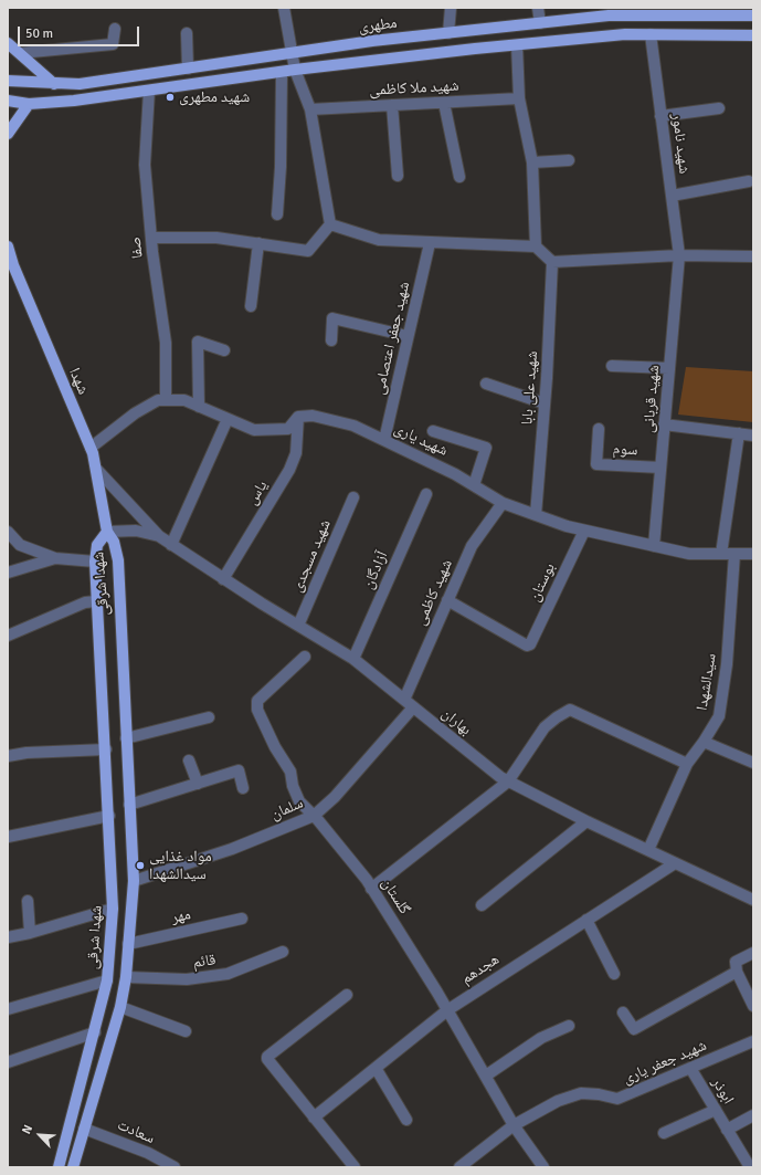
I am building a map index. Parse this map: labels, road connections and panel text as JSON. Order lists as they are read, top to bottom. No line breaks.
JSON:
{"streets":{"main road":["مطهری","شهدا","شهدا شرقی"],"street":["شهید ملا کاظمی","شهید نامور","صفا","شهید جعفر اعتصامی","شهید علی بابا","شهید قربانی","شهید یاری","سوم","یاس","شهید مسجدی","آزادگان","بوستان","شهید کاظمی","سیدالشهدا","بهاران","سلمان","گلستان","مهر","قائم","هجدهم","شهید جعفر یاری","ابوذر","سعادت"]},"crossings":[["شهید نامور","شهید قربانی"],["شهید جعفر اعتصامی","شهید یاری"],["شهدا","شهدا شرقی"],["شهید علی بابا","شهید یاری"],["شهید قربانی","شهید یاری"],["شهید قربانی","سوم"],["شهید یاری","یاس"],["شهید یاری","بوستان"],["شهید یاری","شهید کاظمی"],["شهید یاری","سیدالشهدا"],["یاس","بهاران"],["شهید مسجدی","بهاران"],["آزادگان","بهاران"],["بوستان","شهید کاظمی"],["شهدا شرقی","سلمان"],["شهدا شرقی","مهر"],["شهدا شرقی","قائم"],["شهدا شرقی","سعادت"],["شهید کاظمی","بهاران"],["سیدالشهدا","بهاران"],["بهاران","سلمان"],["بهاران","هجدهم"],["سلمان","گلستان"],["گلستان","هجدهم"],["گلستان","شهید جعفر یاری"],["شهید جعفر یاری","ابوذر"]],"places":["شهید مطهری","مواد غذایی سیدالشهدا"],"scale_bar":"50 m","north":"top left"}
